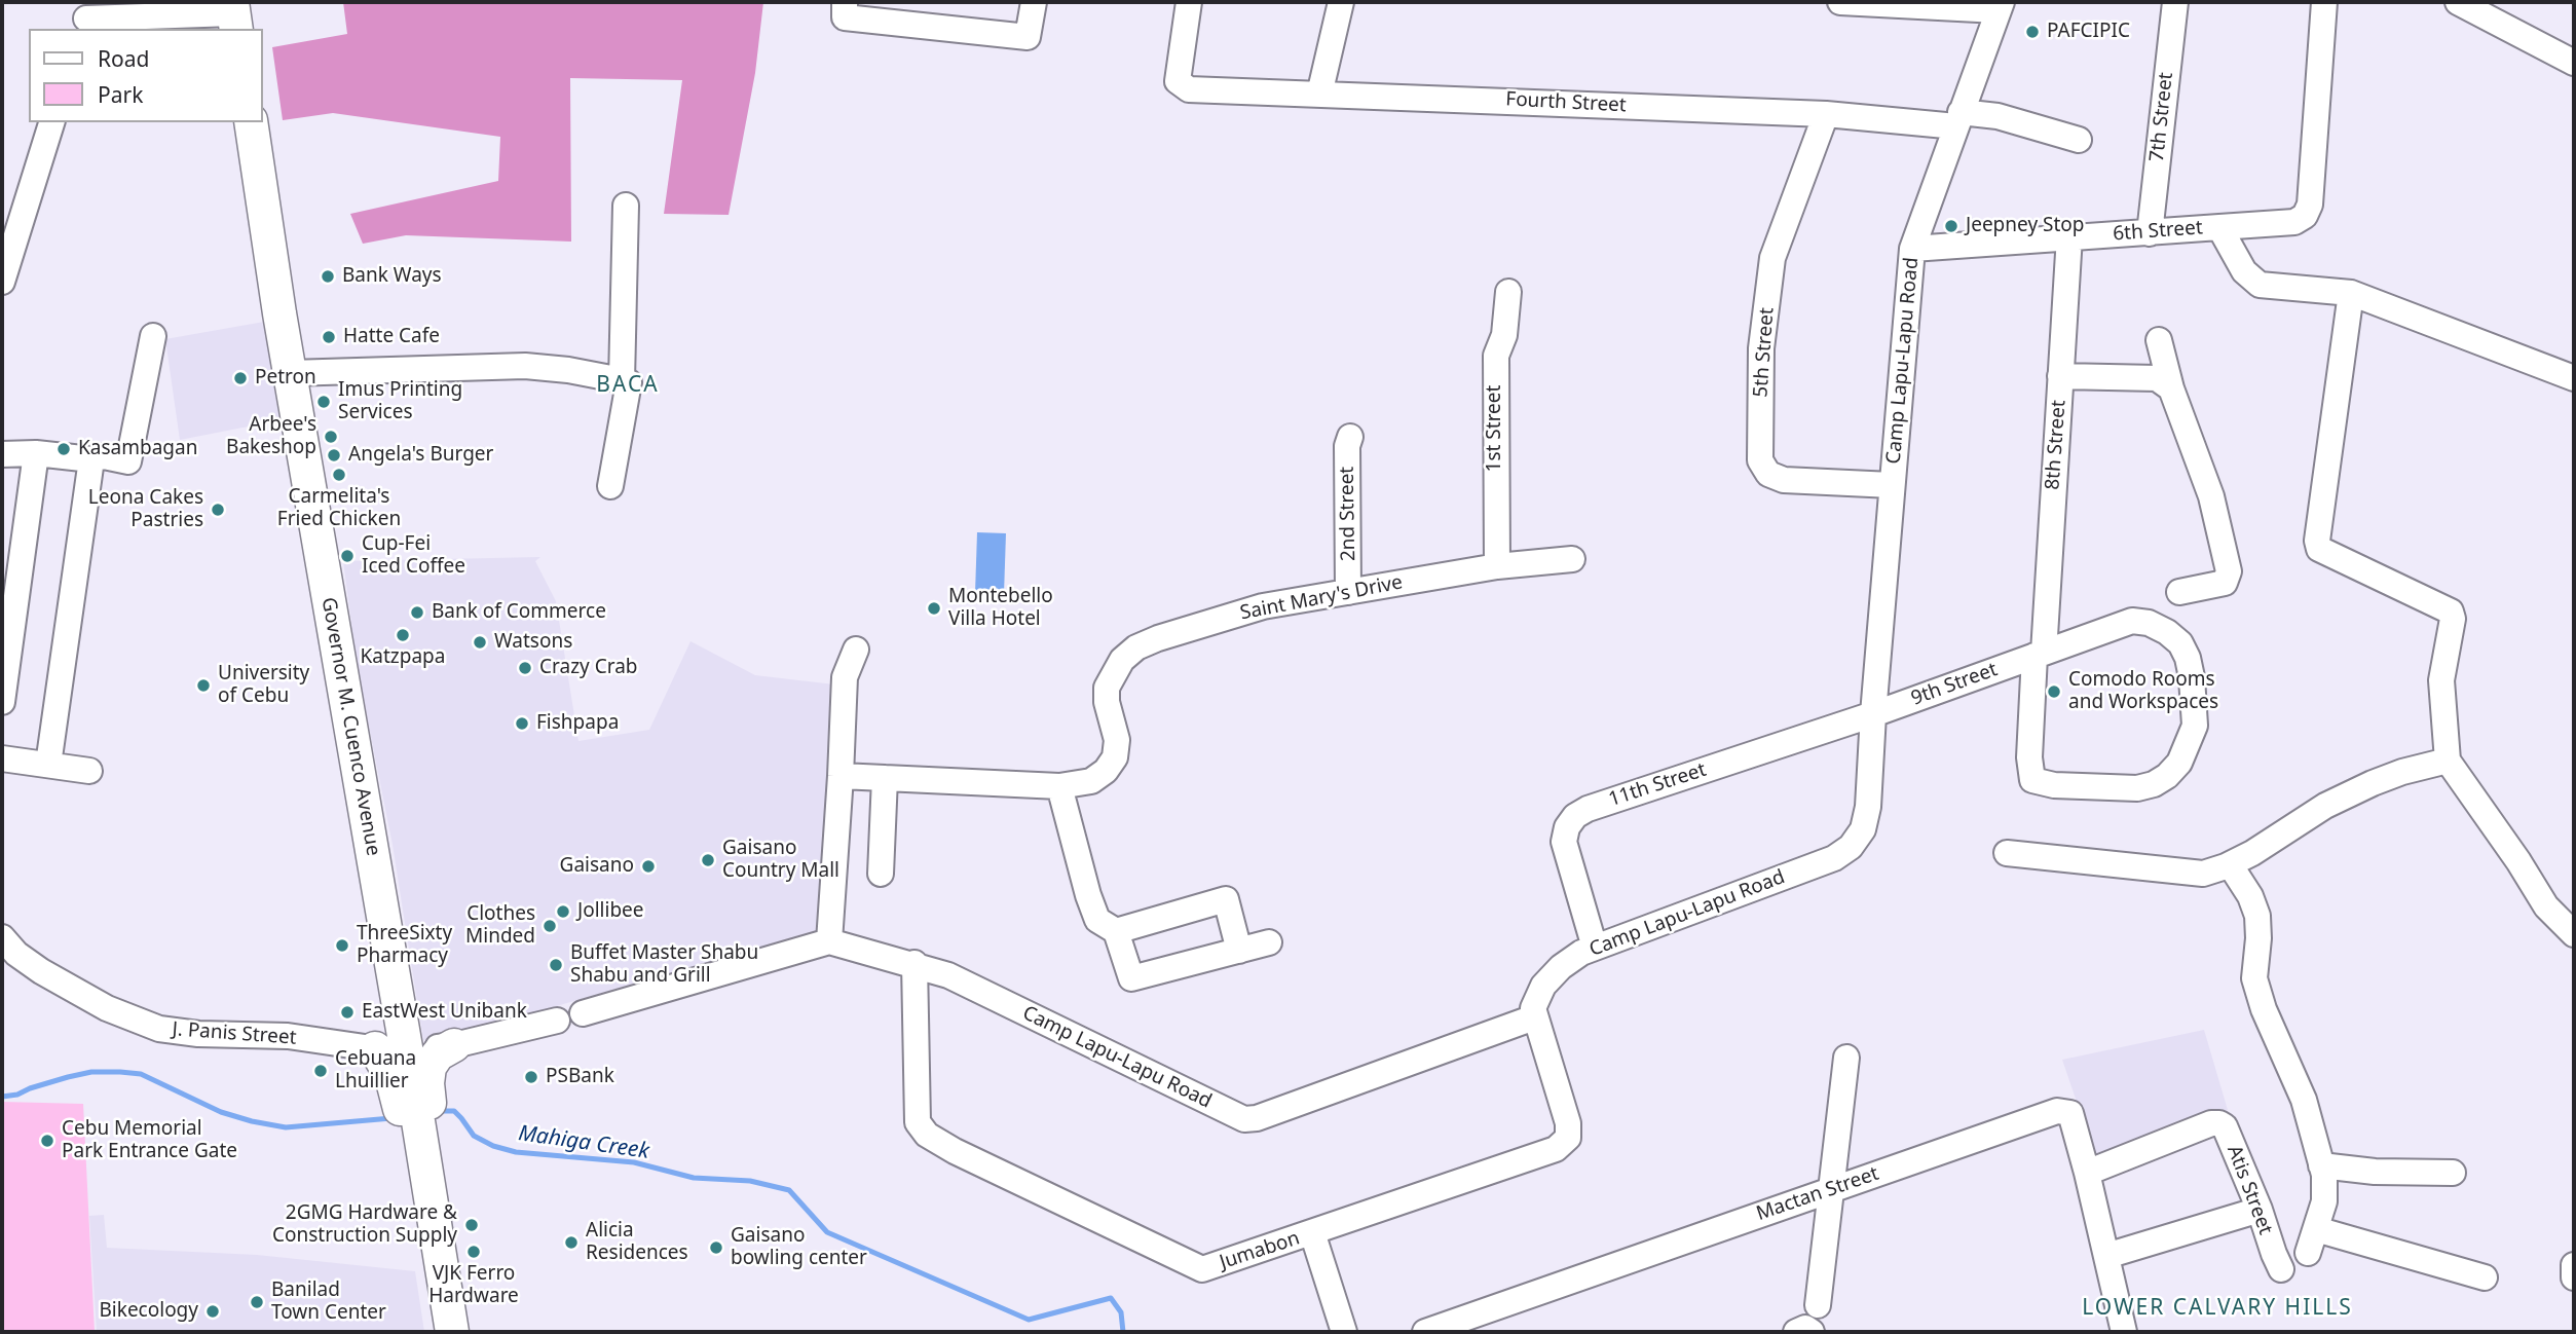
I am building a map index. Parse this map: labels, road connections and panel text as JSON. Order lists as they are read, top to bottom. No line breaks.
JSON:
{"streets":{"main road":["Governor M. Cuenco Avenue"],"street":["Fourth Street","7th Street","6th Street","5th Street","Camp Lapu-Lapu Road","1st Street","8th Street","2nd Street","Saint Mary's Drive","9th Street","11th Street","J. Panis Street","Atis Street","Mactan Street","Jumabon"]},"crossings":[["Fourth Street","5th Street"],["Fourth Street","Camp Lapu-Lapu Road"],["7th Street","6th Street"],["6th Street","Camp Lapu-Lapu Road"],["6th Street","8th Street"],["5th Street","Camp Lapu-Lapu Road"],["Camp Lapu-Lapu Road","9th Street"],["Camp Lapu-Lapu Road","11th Street"],["Camp Lapu-Lapu Road","Jumabon"],["1st Street","Saint Mary's Drive"],["8th Street","9th Street"],["2nd Street","Saint Mary's Drive"],["9th Street","11th Street"],["Governor M. Cuenco Avenue","J. Panis Street"],["Atis Street","Mactan Street"]],"districts":["BACA","LOWER CALVARY HILLS"],"water":["Mahiga Creek"],"places":["PAFCIPIC","Jeepney Stop","Bank Ways","Hatte Cafe","Petron","Imus Printing Services","Arbee's Bakeshop","Kasambagan","Angela's Burger","Carmelita's Fried Chicken","Leona Cakes Pastries","Cup-Fei Iced Coffee","Montebello Villa Hotel","Bank of Commerce","Katzpapa","Watsons","Crazy Crab","University of Cebu","Comodo Rooms and Workspaces","Fishpapa","Gaisano Country Mall","Gaisano","Jollibee","Clothes Minded","ThreeSixty Pharmacy","Buffet Master Shabu Shabu and Grill","EastWest Unibank","Cebuana Lhuillier","PSBank","Cebu Memorial Park Entrance Gate","2GMG Hardware & Construction Supply","Alicia Residences","Gaisano bowling center","VJK Ferro Hardware","Banilad Town Center","Bikecology"],"legend":["Road","Park"]}
